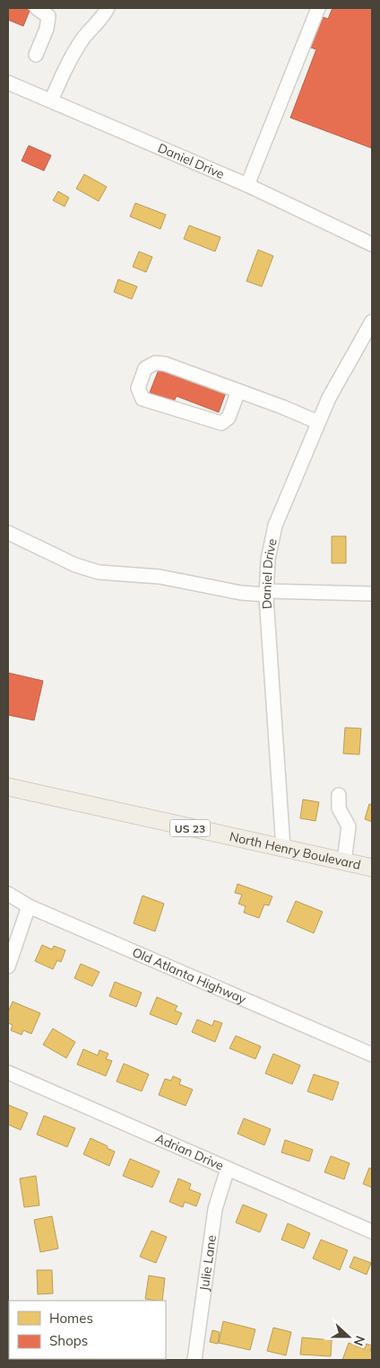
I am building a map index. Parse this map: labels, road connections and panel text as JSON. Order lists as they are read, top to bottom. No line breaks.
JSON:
{"streets":{"main road":["US 23","North Henry Boulevard"],"street":["Daniel Drive","Old Atlanta Highway","Adrian Drive","Julie Lane"]},"crossings":[["Daniel Drive","North Henry Boulevard"],["Adrian Drive","Julie Lane"]],"legend":["Homes","Shops"],"north":"right"}
